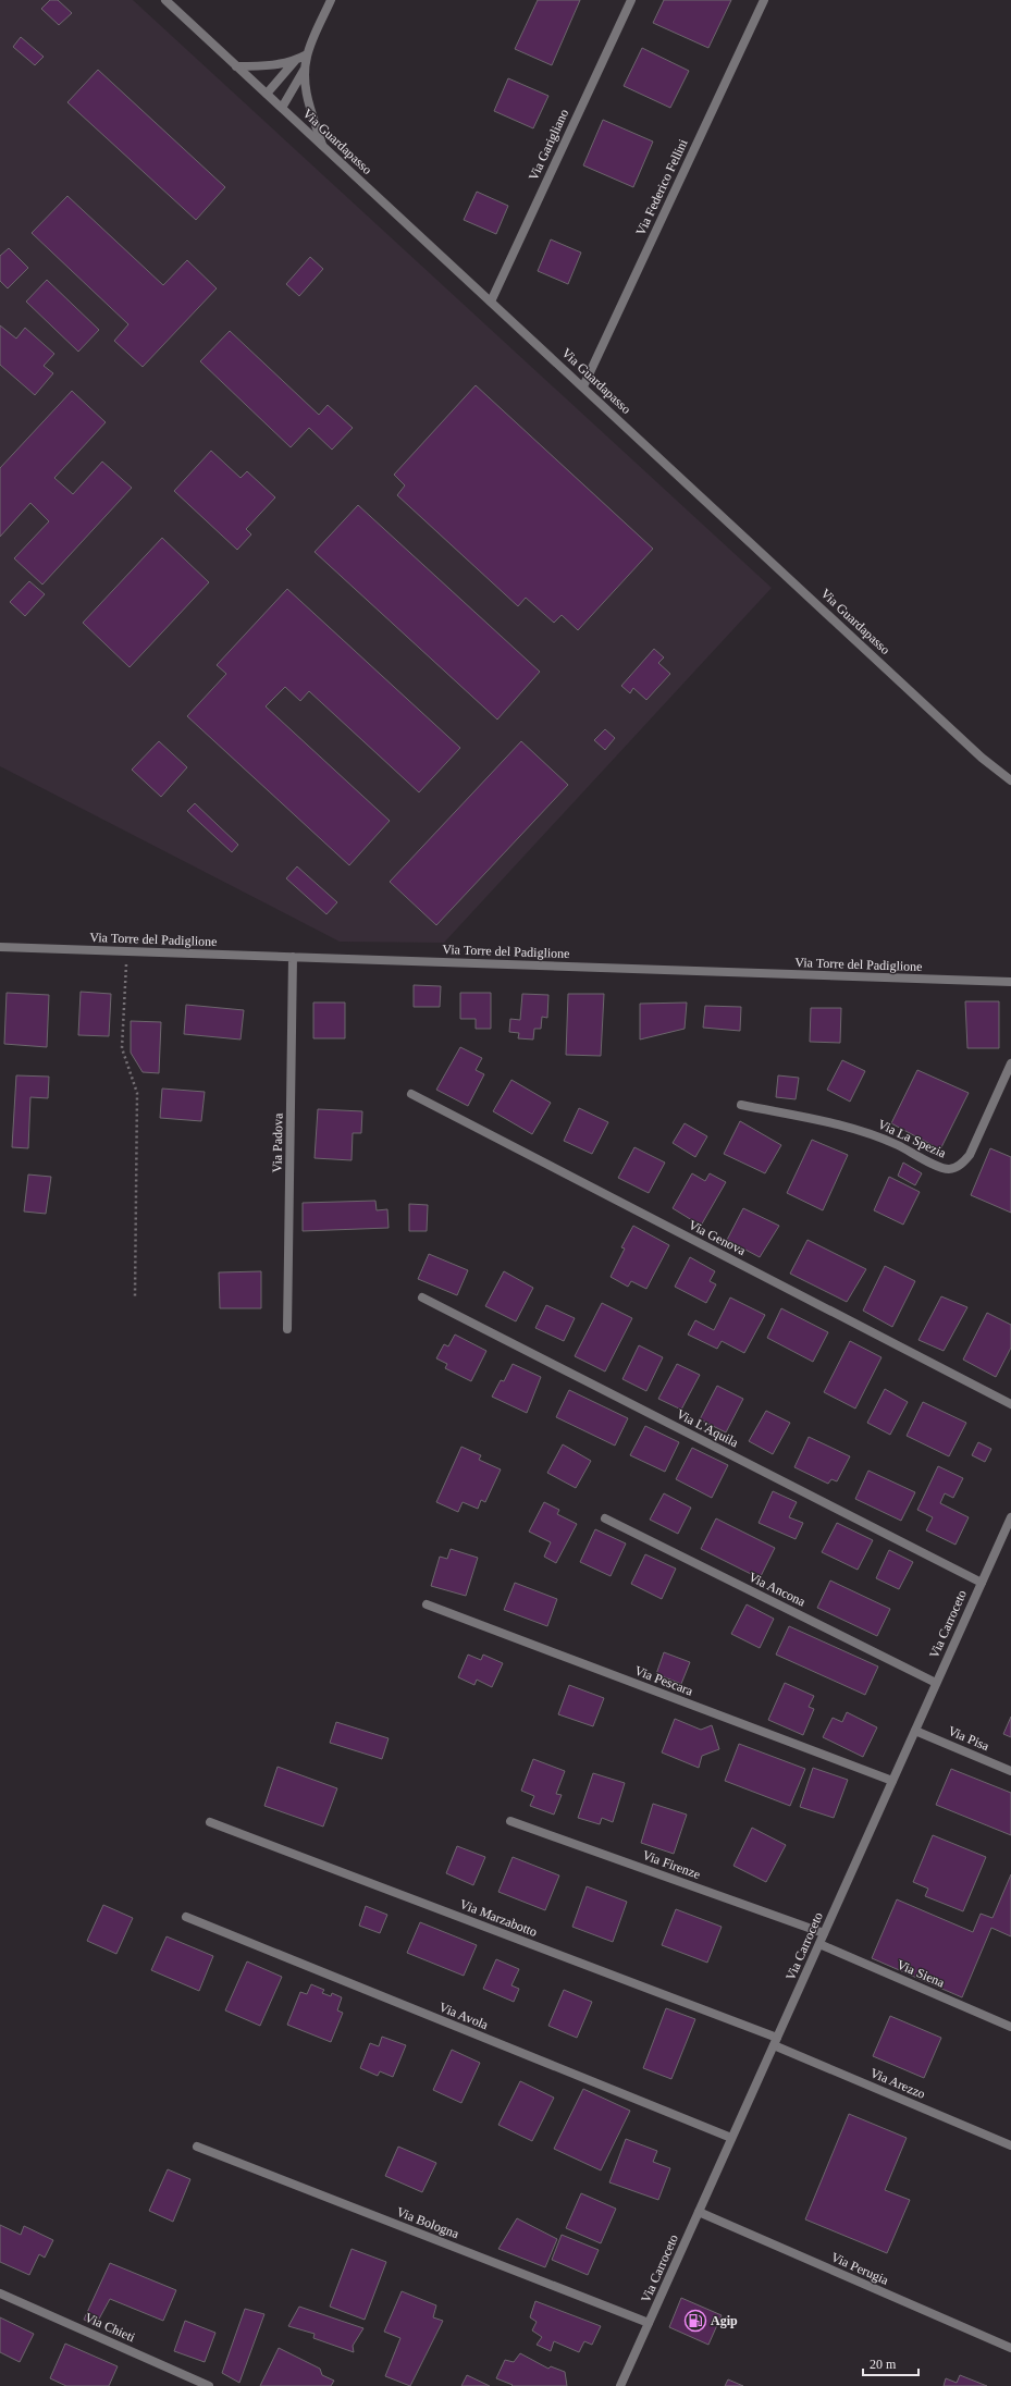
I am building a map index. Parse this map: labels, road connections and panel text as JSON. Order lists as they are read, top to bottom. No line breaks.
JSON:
{"streets":{"street":["Via Guardapasso","Via Garigliano","Via Federico Fellini","Via Torre del Padiglione","Via La Spezia","Via Padova","Via Genova","Via L'Aquila","Via Ancona","Via Carroceto","Via Pescara","Via Pisa","Via Firenze","Via Marzabotto","Via Siena","Via Avola","Via Arezzo","Via Bologna","Via Perugia","Via Chieti"]},"crossings":[["Via Guardapasso","Via Garigliano"],["Via Guardapasso","Via Federico Fellini"],["Via Torre del Padiglione","Via Padova"],["Via L'Aquila","Via Carroceto"],["Via Ancona","Via Carroceto"],["Via Carroceto","Via Pescara"],["Via Carroceto","Via Pisa"],["Via Carroceto","Via Firenze"],["Via Carroceto","Via Marzabotto"],["Via Carroceto","Via Siena"],["Via Carroceto","Via Avola"],["Via Carroceto","Via Arezzo"],["Via Carroceto","Via Bologna"],["Via Carroceto","Via Perugia"],["Via Marzabotto","Via Arezzo"]],"places":{"fuel station":["Agip"]},"scale_bar":"20 m"}
